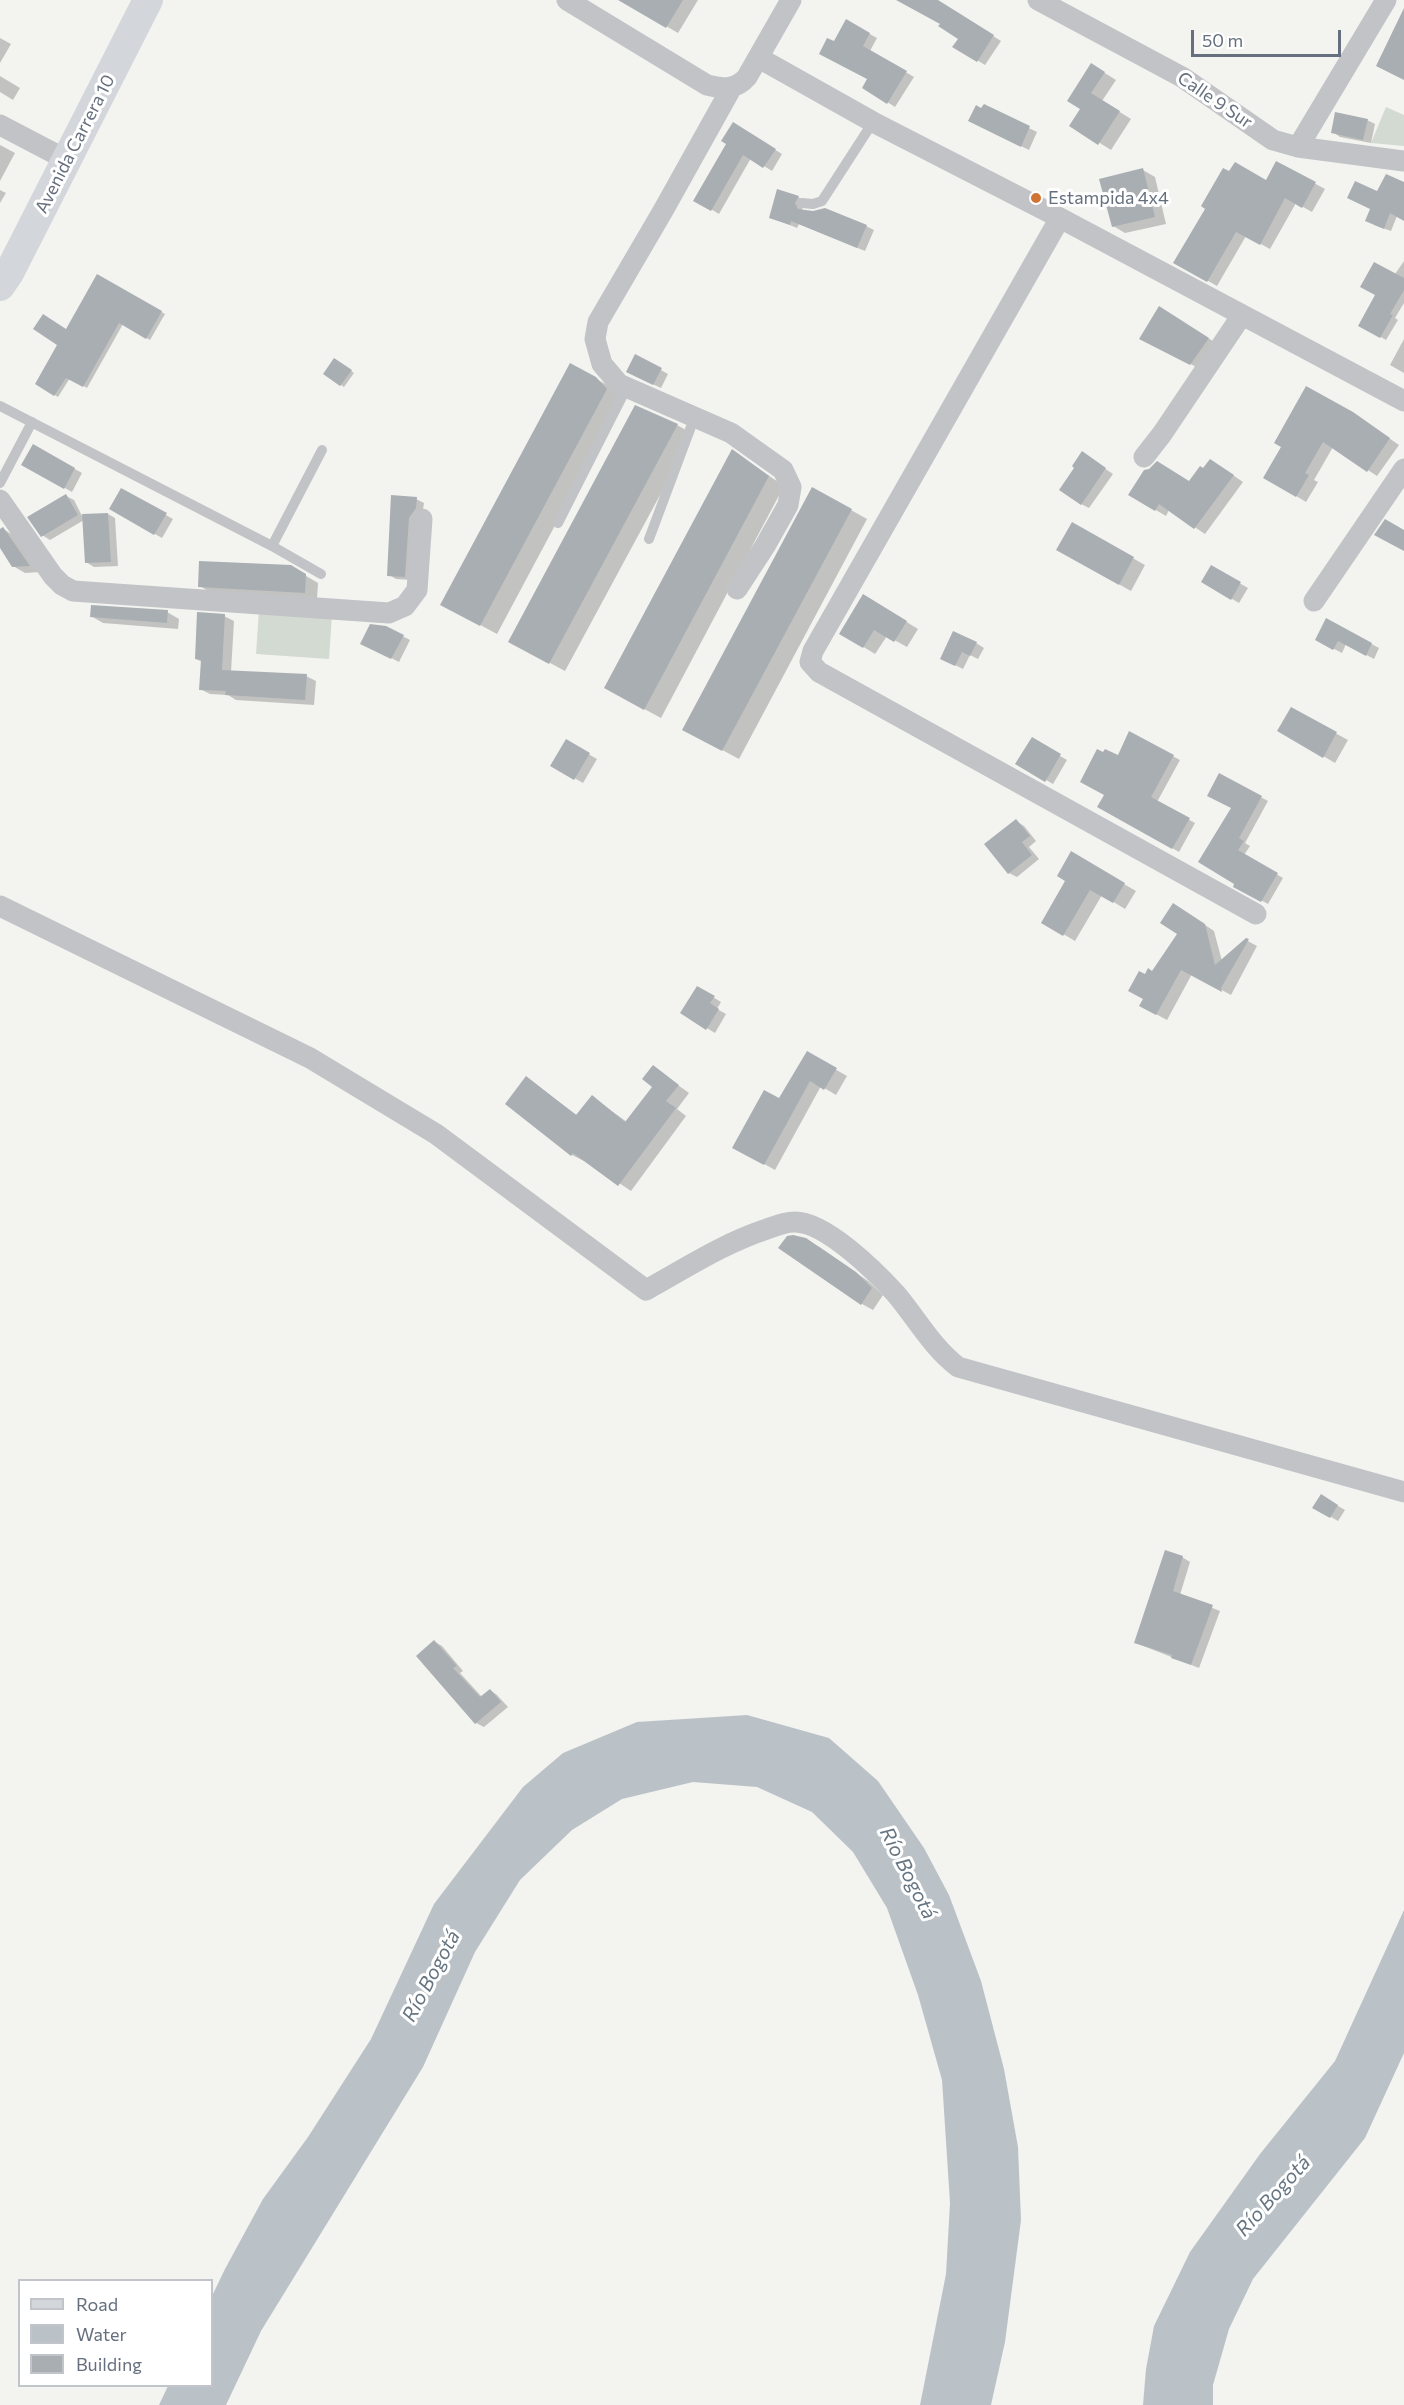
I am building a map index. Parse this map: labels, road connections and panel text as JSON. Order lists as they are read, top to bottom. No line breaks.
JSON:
{"streets":{"street":["Calle 9 Sur","Avenida Carrera 10"]},"water":["Río Bogotá"],"places":["Estampida 4x4"],"legend":["Road","Water","Building"],"scale_bar":"50 m"}
